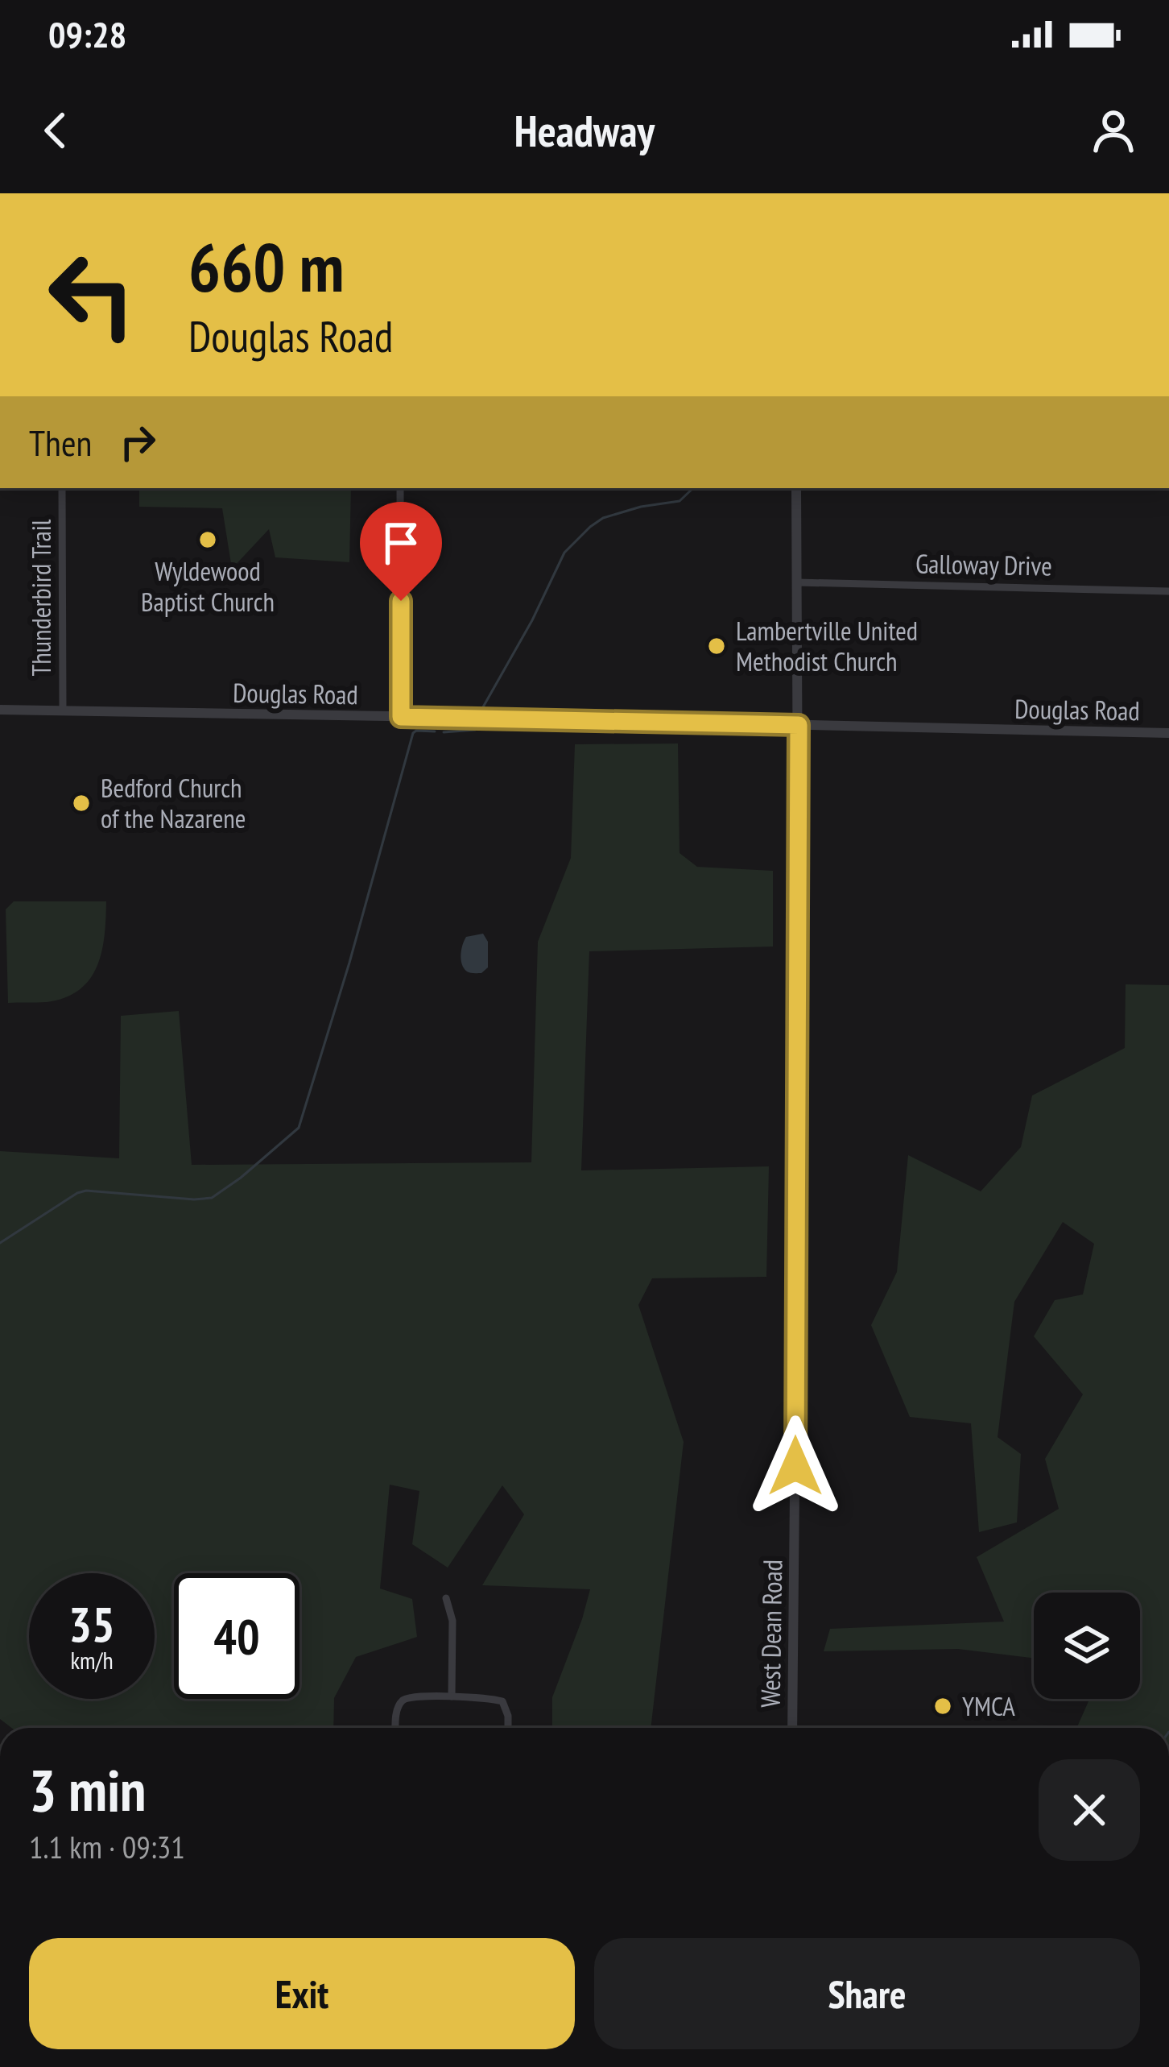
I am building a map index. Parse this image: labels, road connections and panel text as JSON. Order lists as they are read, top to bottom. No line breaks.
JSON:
{"streets":{"street":["Galloway Drive","Thunderbird Trail","Douglas Road","West Dean Road"]},"crossings":[["Galloway Drive","West Dean Road"],["Thunderbird Trail","Douglas Road"],["Douglas Road","West Dean Road"]],"places":["Wyldewood Baptist Church","Lambertville United Methodist Church","Bedford Church of the Nazarene","YMCA"],"page":{"status":"09:28","header":"Headway","turn":["660 m","Douglas Road"],"then":"Then","speed":"35 km/h","limit":"40","heading":["3 min","1.1 km · 09:31"],"buttons":["Exit","Share"]}}
